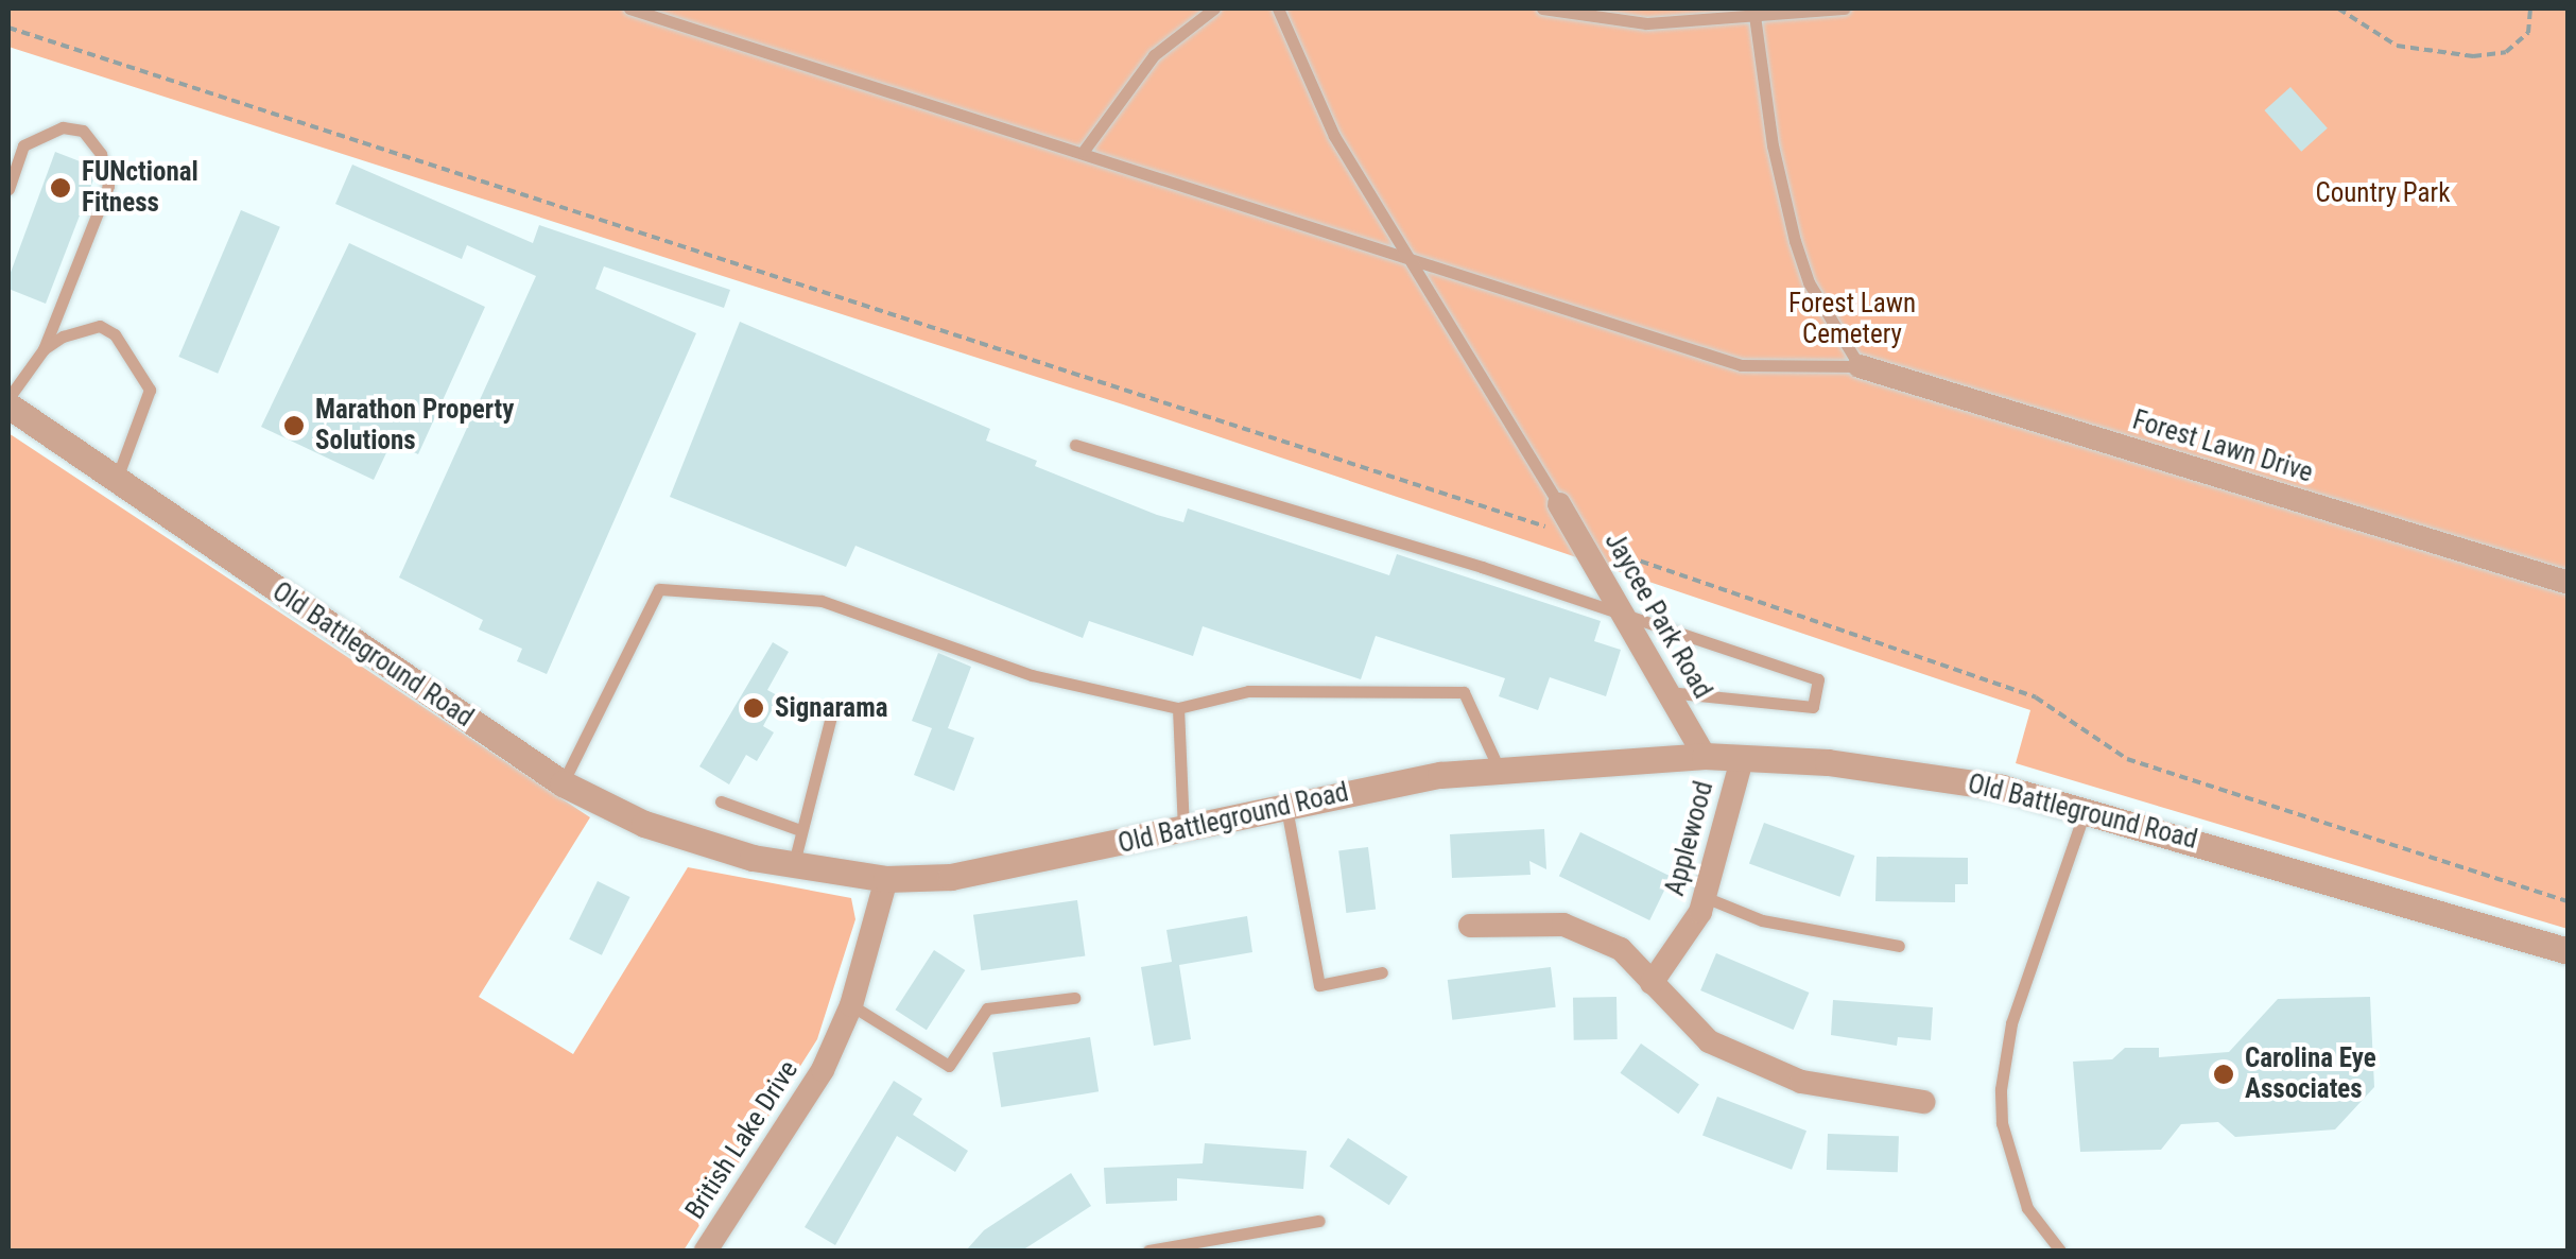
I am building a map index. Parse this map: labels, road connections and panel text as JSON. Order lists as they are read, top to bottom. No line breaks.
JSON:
{"streets":{"street":["Forest Lawn Drive","Jaycee Park Road","Old Battleground Road","Applewood","British Lake Drive"]},"crossings":[["Jaycee Park Road","Old Battleground Road"],["Old Battleground Road","Applewood"],["Old Battleground Road","British Lake Drive"]],"parks":["Country Park","Forest Lawn Cemetery"],"places":["FUNctional Fitness","Marathon Property Solutions","Signarama","Carolina Eye Associates"]}
